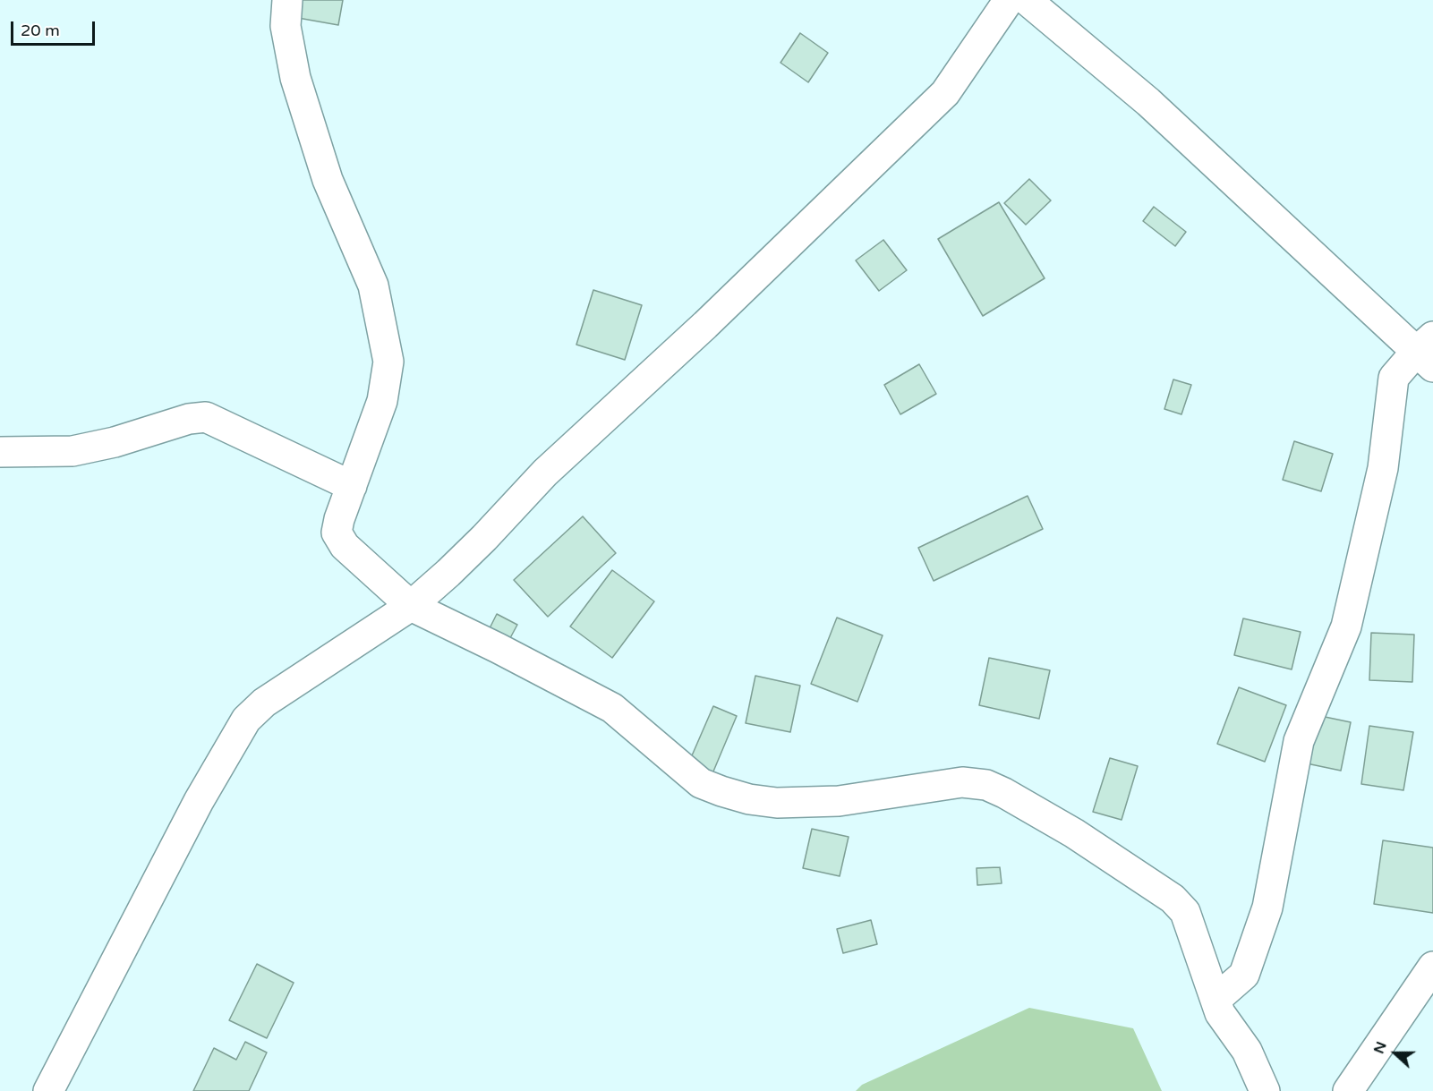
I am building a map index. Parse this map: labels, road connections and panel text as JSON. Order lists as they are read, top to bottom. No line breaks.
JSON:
{"scale_bar":"20 m","north":"left"}
